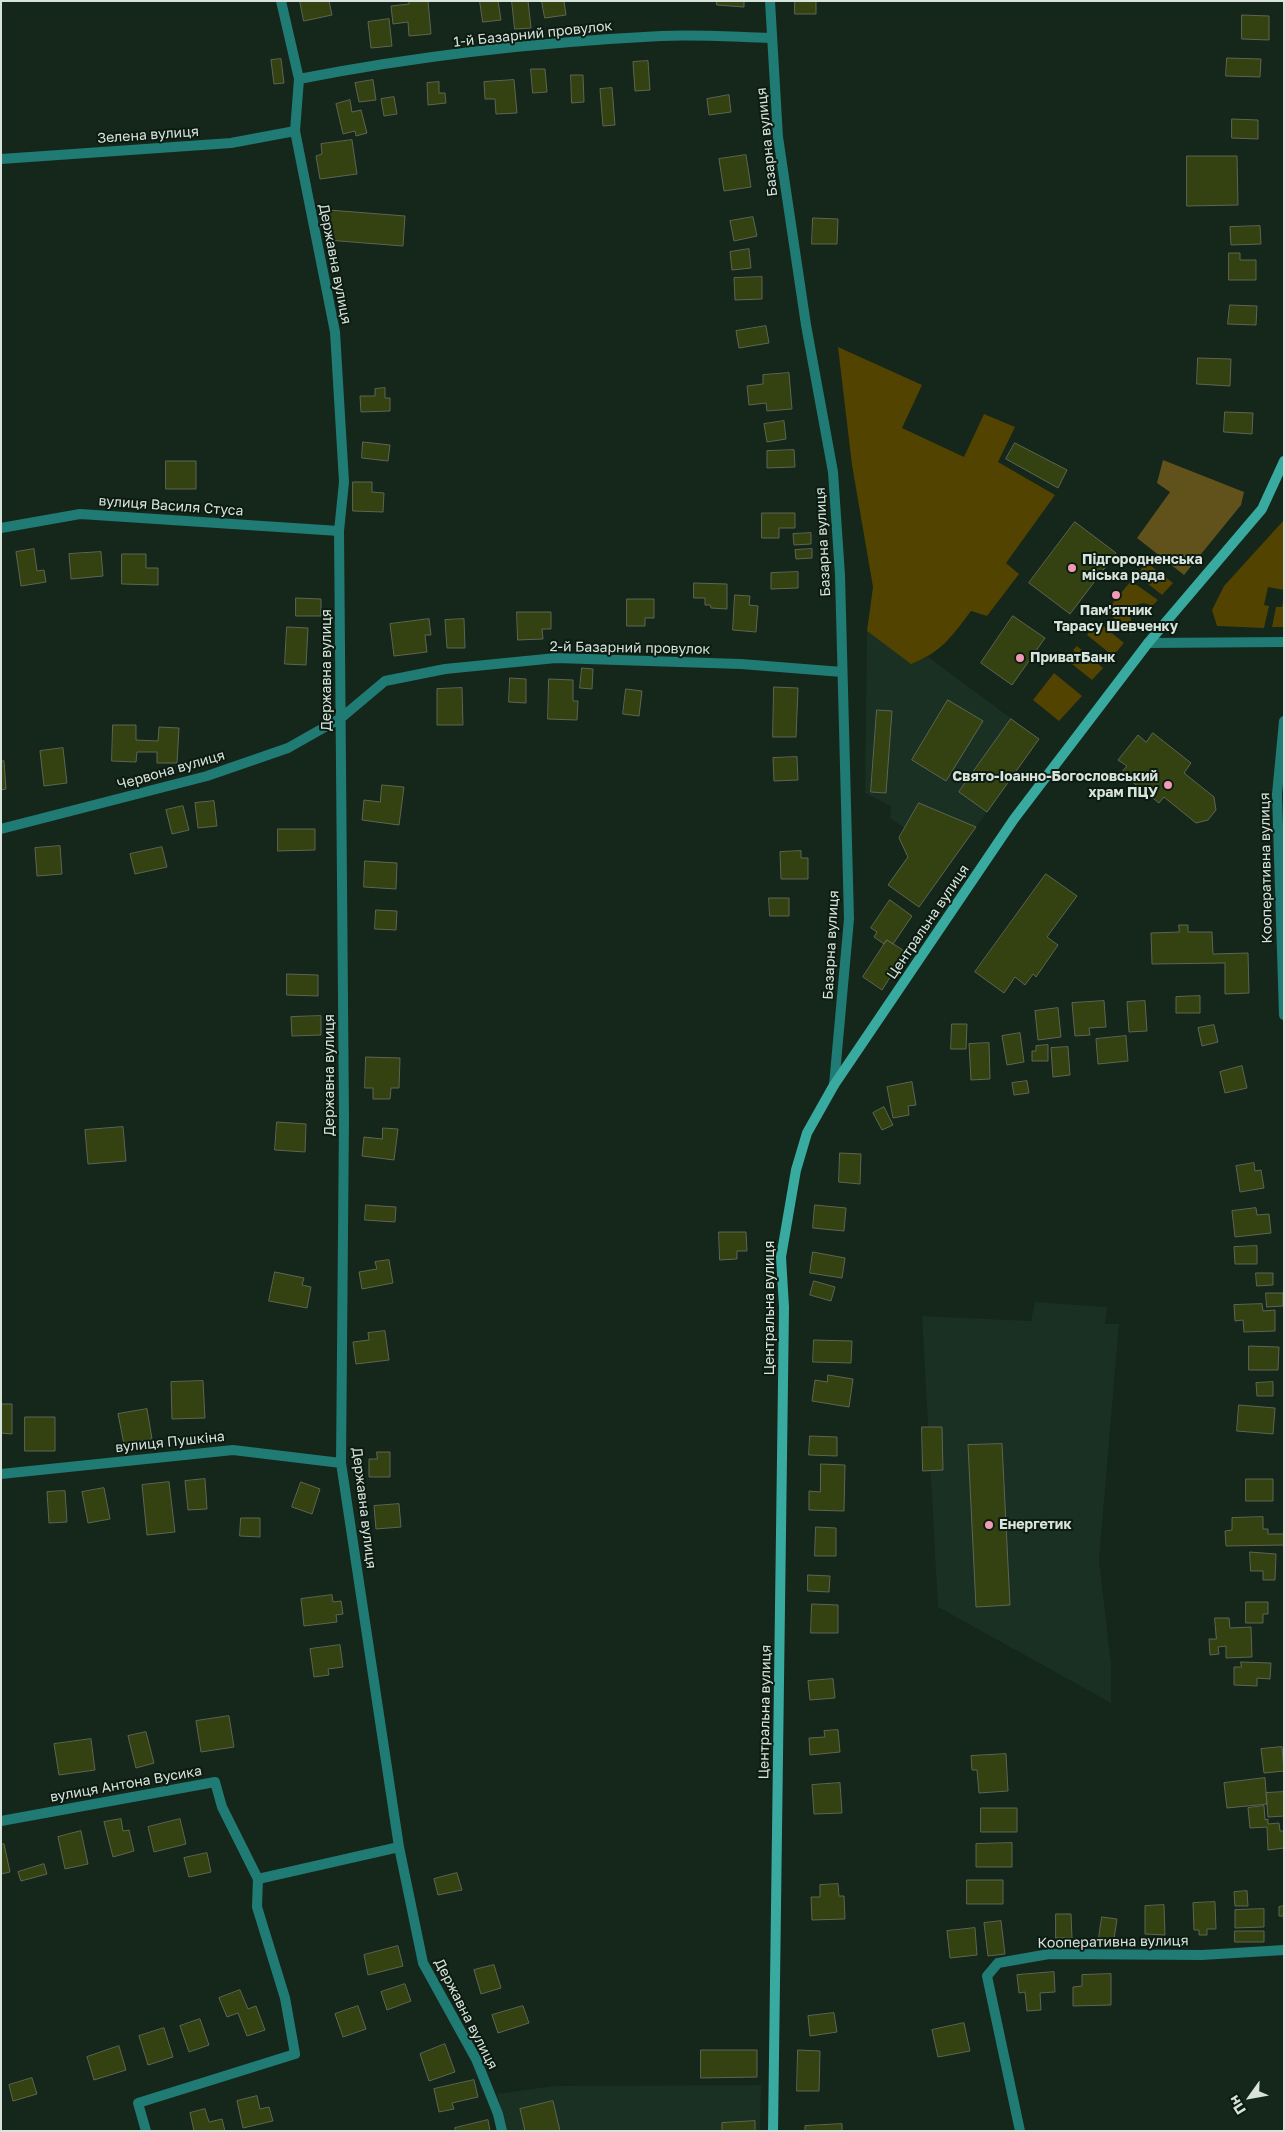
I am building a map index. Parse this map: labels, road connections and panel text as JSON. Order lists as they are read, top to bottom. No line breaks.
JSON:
{"streets":{"main road":["Центральна вулиця"],"street":["1-й Базарний провулок","Зелена вулиця","Базарна вулиця","Державна вулиця","вулиця Василя Стуса","2-й Базарний провулок","Червона вулиця","Кооперативна вулиця","вулиця Пушкіна","вулиця Антона Вусика"]},"crossings":[["1-й Базарний провулок","Базарна вулиця"],["1-й Базарний провулок","Державна вулиця"],["Зелена вулиця","Державна вулиця"],["Базарна вулиця","2-й Базарний провулок"],["Базарна вулиця","Центральна вулиця"],["Державна вулиця","вулиця Василя Стуса"],["Державна вулиця","2-й Базарний провулок"],["Державна вулиця","Червона вулиця"],["Державна вулиця","вулиця Пушкіна"],["2-й Базарний провулок","Червона вулиця"]],"places":["Підгородненська міська рада","Пам'ятник Тарасу Шевченку","ПриватБанк","Свято-Іоанно-Богословський храм ПЦУ","Енергетик"],"north":"bottom left"}
